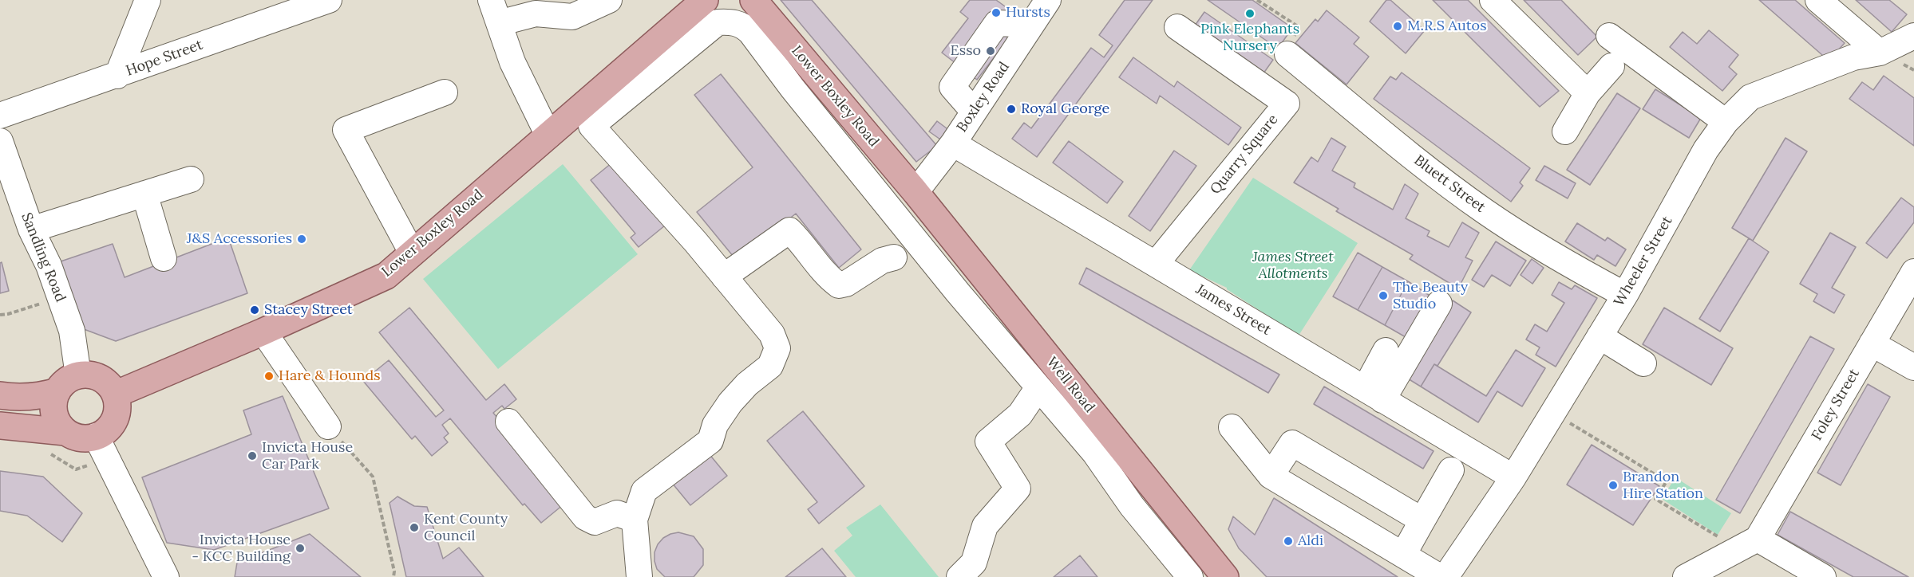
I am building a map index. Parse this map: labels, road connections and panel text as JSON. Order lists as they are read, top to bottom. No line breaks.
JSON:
{"streets":{"main road":["Lower Boxley Road","Well Road"],"street":["Hope Street","Boxley Road","Quarry Square","Bluett Street","Sandling Road","Wheeler Street","James Street","Foley Street"]},"crossings":[["Lower Boxley Road","Boxley Road"],["Lower Boxley Road","Sandling Road"],["Lower Boxley Road","Well Road"],["Boxley Road","James Street"],["Boxley Road","Well Road"],["Quarry Square","James Street"],["Bluett Street","Wheeler Street"],["Wheeler Street","James Street"]],"parks":["James Street Allotments"],"places":["Hursts","Pink Elephants Nursery","M.R.S Autos","Esso","Royal George","J&S Accessories","The Beauty Studio","Stacey Street","Hare & Hounds","Invicta House Car Park","Brandon Hire Station","Kent County Council","Aldi","Invicta House - KCC Building"]}
